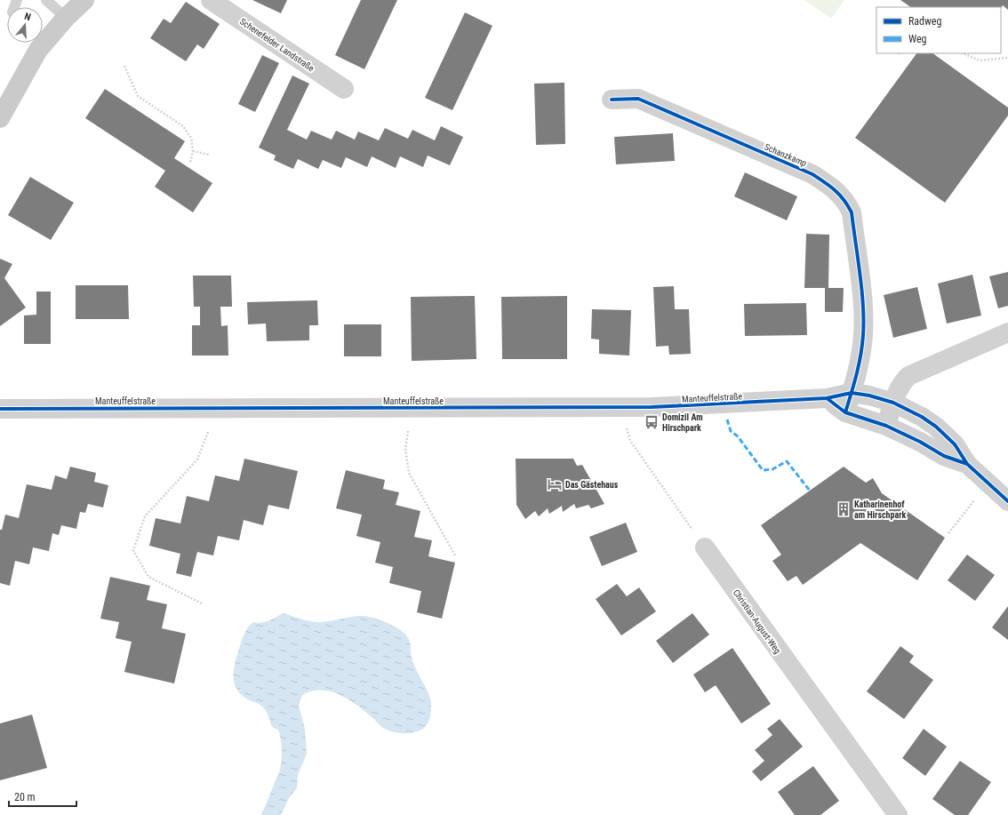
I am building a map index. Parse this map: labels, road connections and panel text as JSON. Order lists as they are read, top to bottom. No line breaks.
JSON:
{"streets":{"street":["Schenefelder Landstraße","Schanzkamp","Manteuffelstraße","Christian-August-Weg"]},"crossings":[["Schanzkamp","Manteuffelstraße"]],"places":{"bus stop":["Domizil Am Hirschpark"],"hotel":["Das Gästehaus"],"building":["Katharinenhof am Hirschpark"]},"legend":["Radweg","Weg"],"scale_bar":"20 m","north":"top"}
